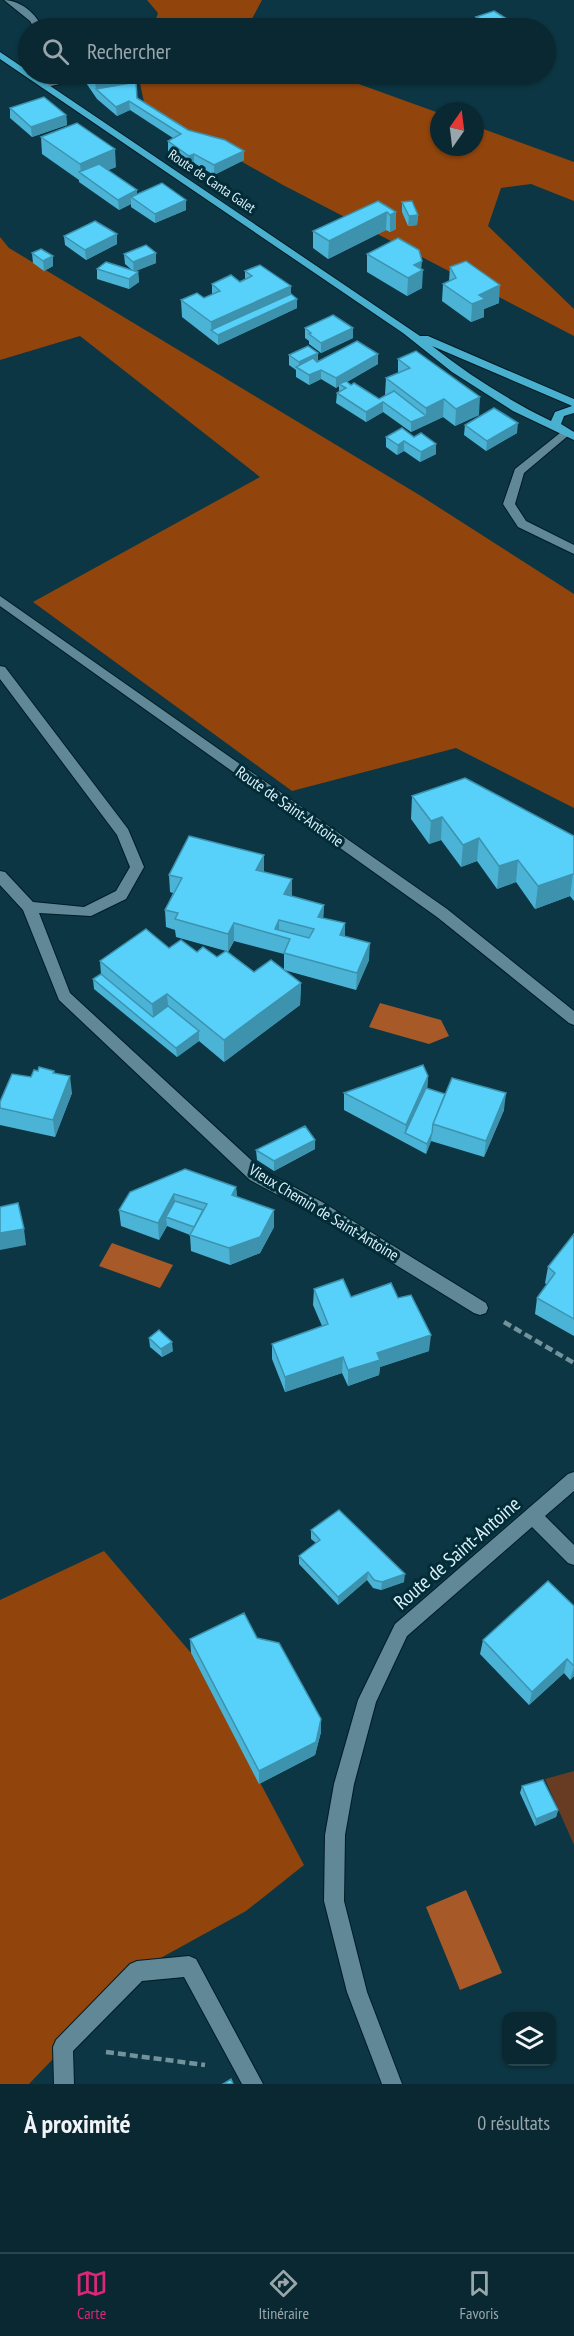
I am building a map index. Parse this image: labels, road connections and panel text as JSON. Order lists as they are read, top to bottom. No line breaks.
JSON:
{"streets":{"main road":["Route de Canta Galet"],"street":["Route de Saint-Antoine","Vieux Chemin de Saint-Antoine"]},"north":"top","page":{"search":"Rechercher","heading":["À proximité","0 résultats"],"nav":["Carte","Itinéraire","Favoris"]}}
